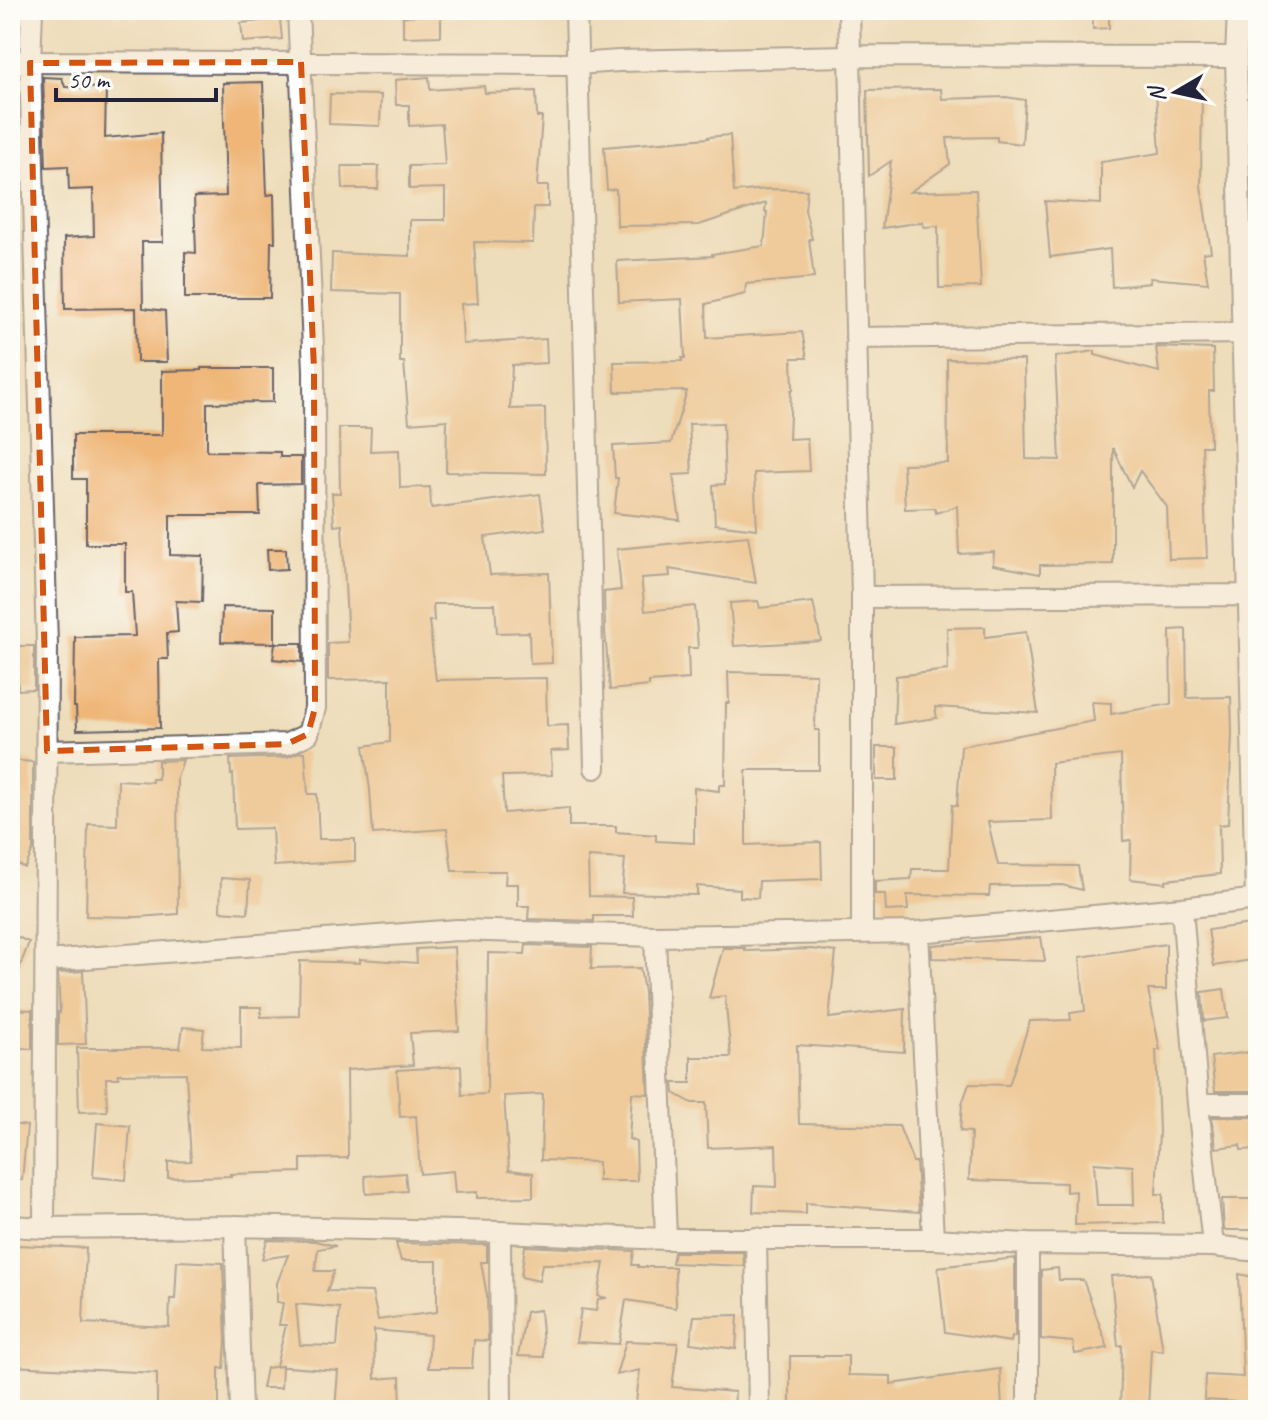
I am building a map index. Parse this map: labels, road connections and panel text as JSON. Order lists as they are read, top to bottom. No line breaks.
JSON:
{"scale_bar":"50 m","north":"left"}
